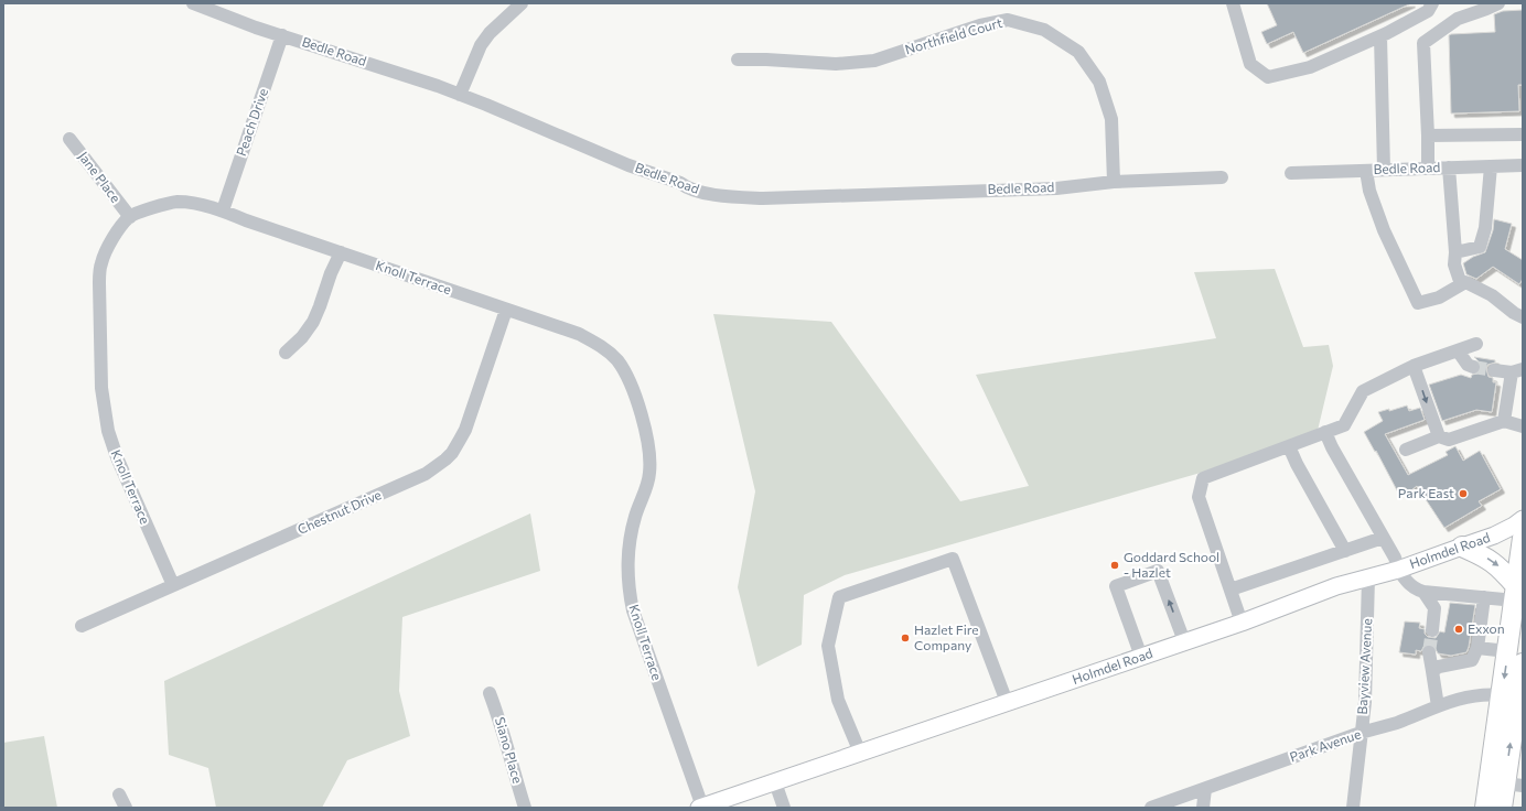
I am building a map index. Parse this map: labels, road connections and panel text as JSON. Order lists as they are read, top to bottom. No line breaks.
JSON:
{"streets":{"main road":["Holmdel Road"],"street":["Northfield Court","Bedle Road","Peach Drive","Jane Place","Knoll Terrace","Chestnut Drive","Bayview Avenue","Park Avenue","Siano Place"]},"crossings":[["Northfield Court","Bedle Road"],["Bedle Road","Peach Drive"],["Peach Drive","Knoll Terrace"],["Jane Place","Knoll Terrace"],["Knoll Terrace","Chestnut Drive"],["Knoll Terrace","Holmdel Road"],["Holmdel Road","Bayview Avenue"],["Bayview Avenue","Park Avenue"]],"places":["Park East","Goddard School - Hazlet","Exxon","Hazlet Fire Company"]}
